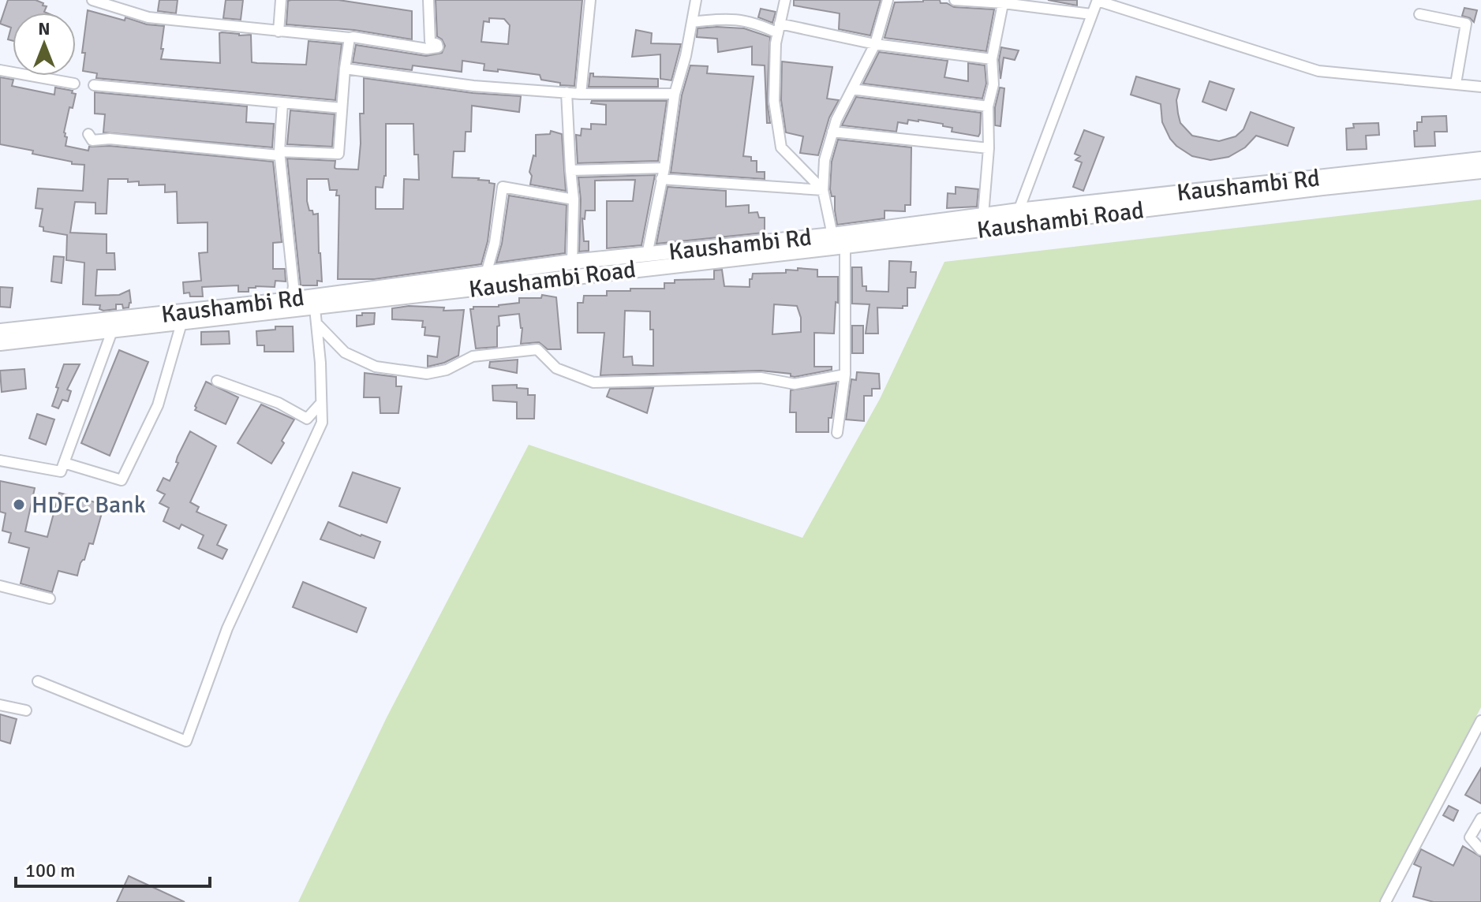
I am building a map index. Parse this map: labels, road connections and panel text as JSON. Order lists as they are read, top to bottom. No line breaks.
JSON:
{"streets":{"main road":["Kaushambi Rd","Kaushambi Road"]},"places":["HDFC Bank"],"scale_bar":"100 m","north":"top"}
